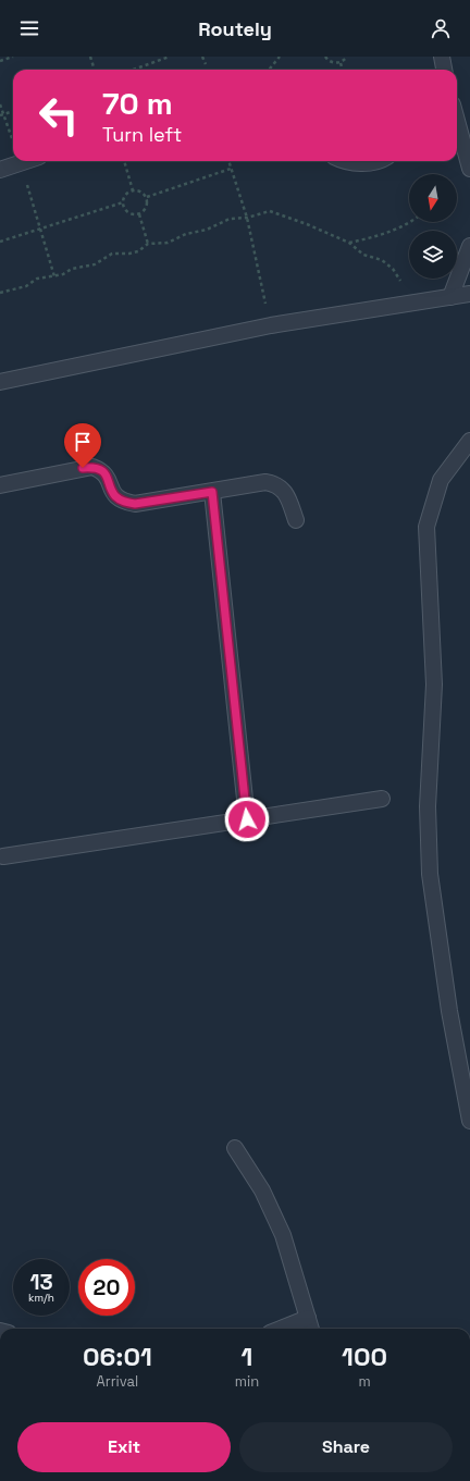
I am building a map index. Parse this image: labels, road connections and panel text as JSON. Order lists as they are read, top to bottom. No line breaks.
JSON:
{"north":"bottom","page":{"header":"Routely","turn":["70 m","Turn left"],"speed":"13 km/h","limit":"20","eta":["06:01","Arrival","1","min","100","m"],"buttons":["Exit","Share"]}}
